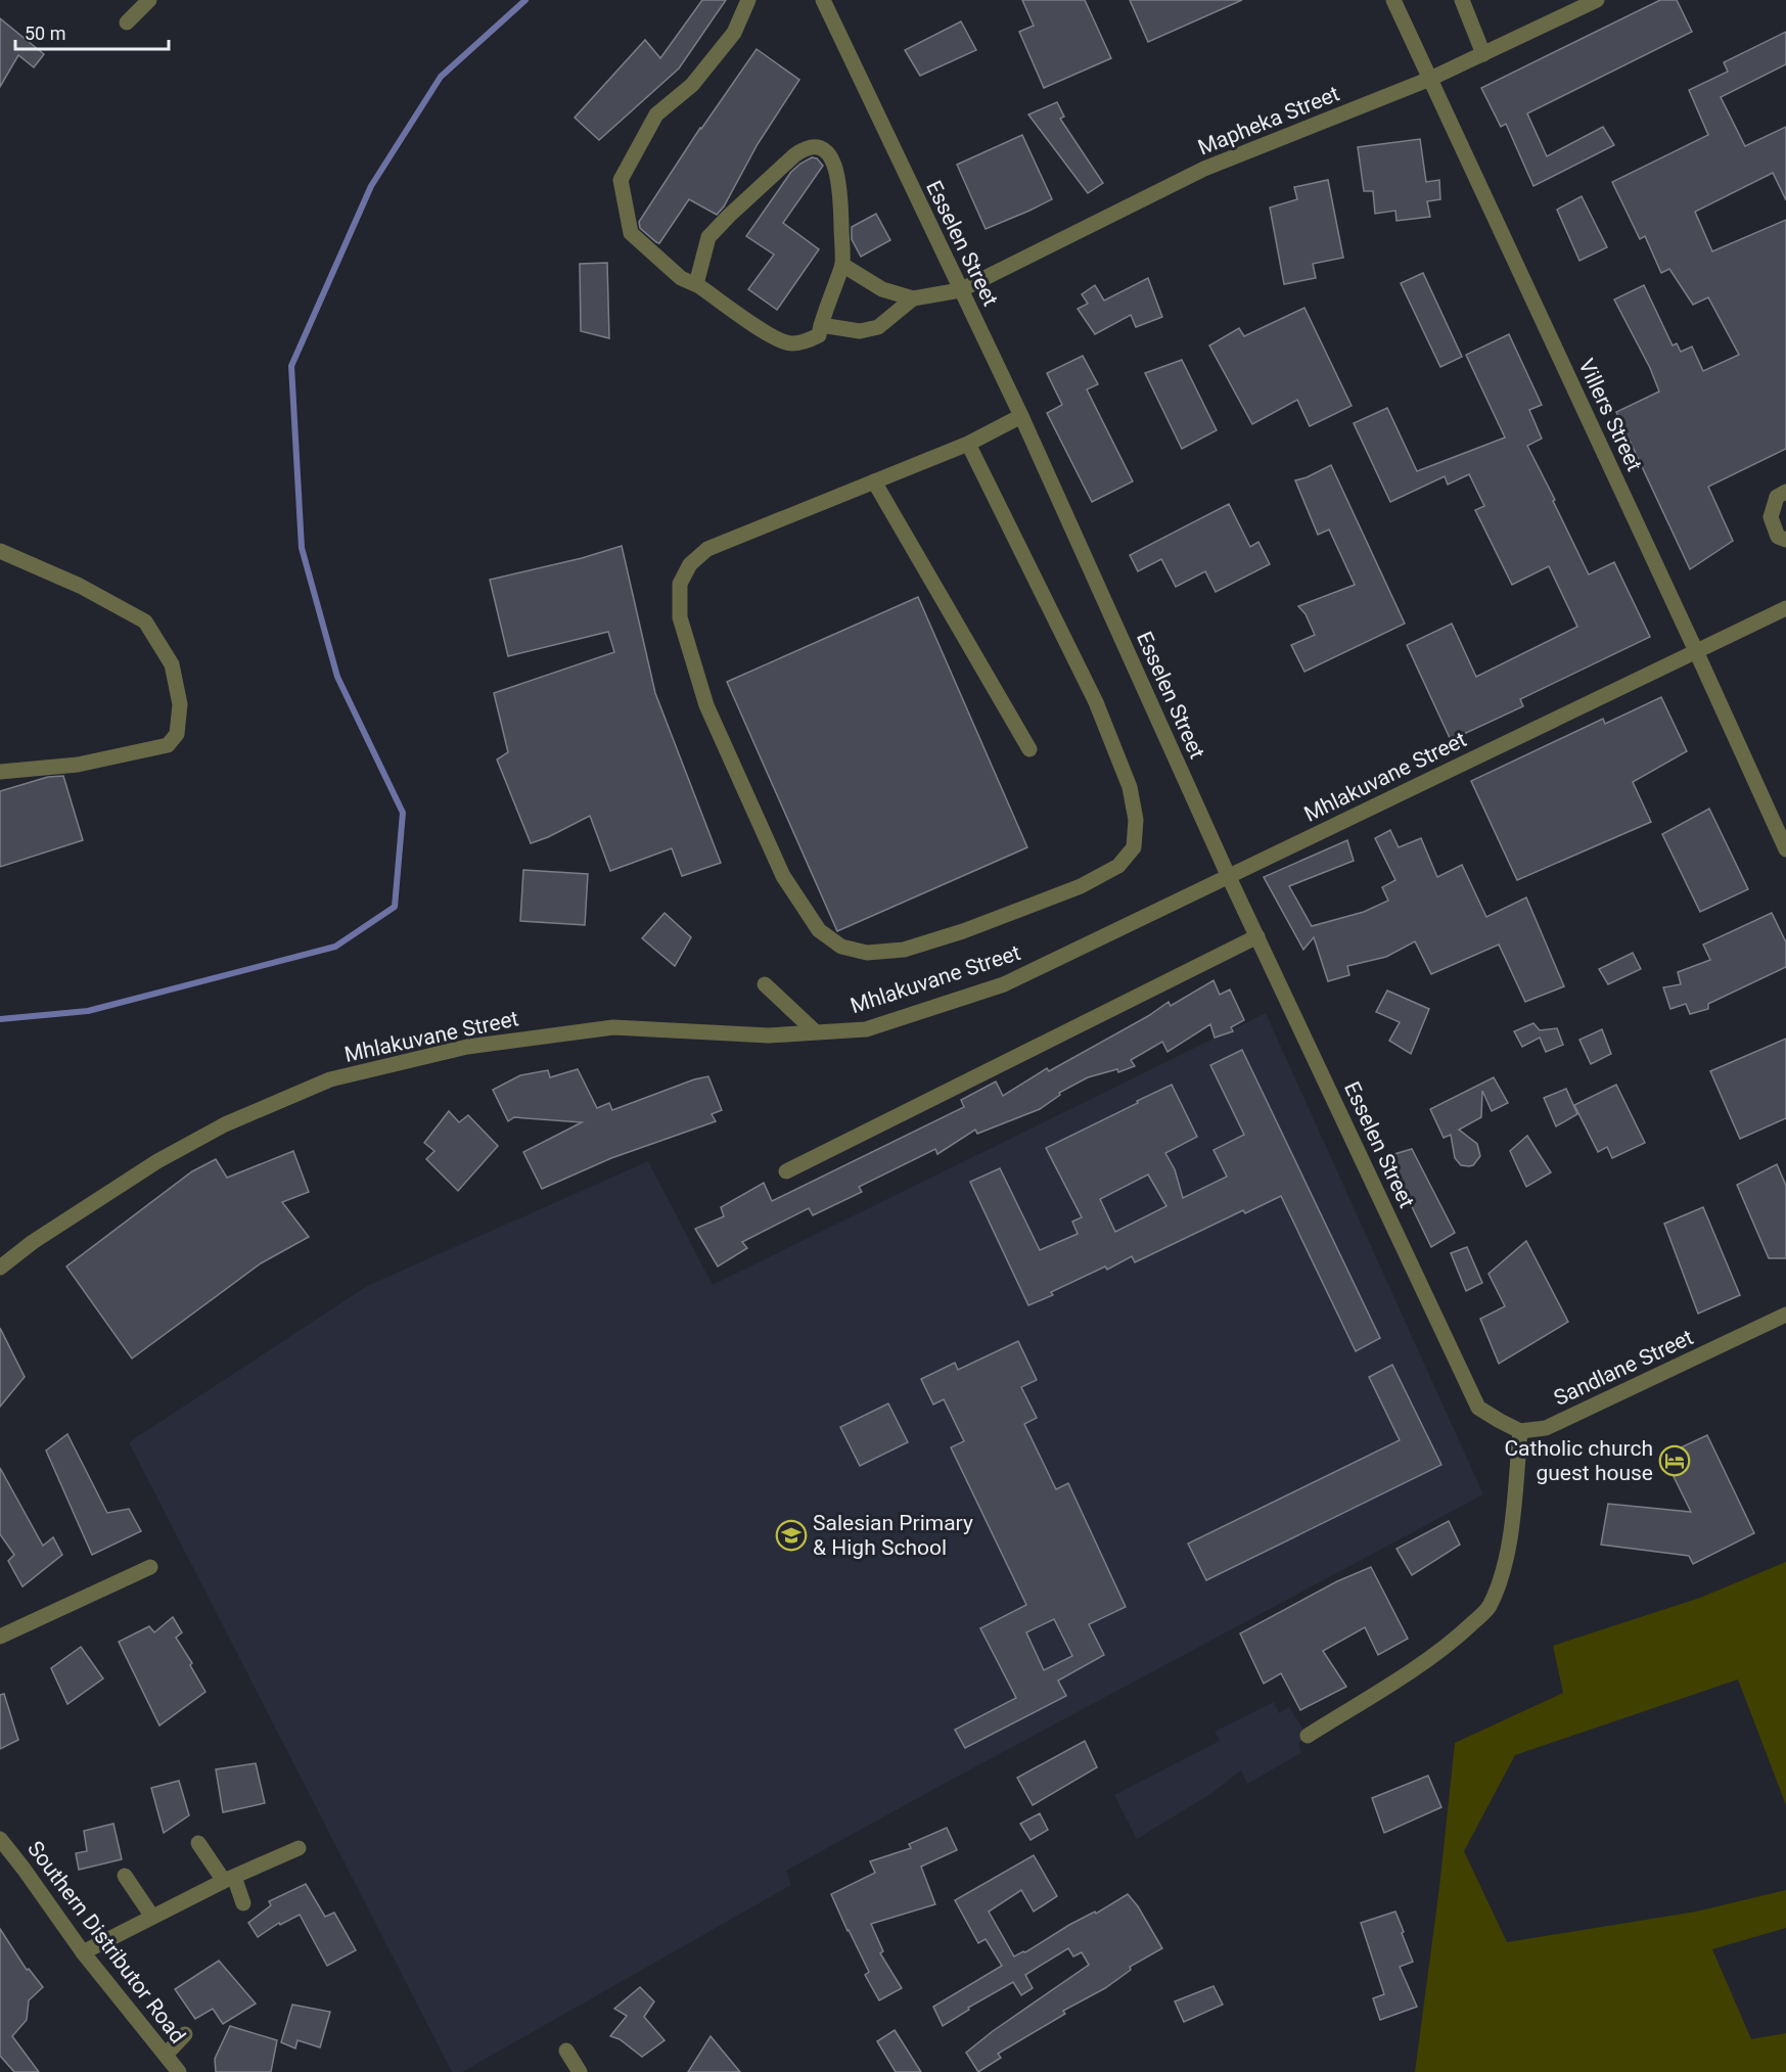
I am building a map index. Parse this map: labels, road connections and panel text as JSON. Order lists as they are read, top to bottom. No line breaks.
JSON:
{"streets":{"street":["Mapheka Street","Esselen Street","Villers Street","Mhlakuvane Street","Sandlane Street","Southern Distributor Road"]},"crossings":[["Mapheka Street","Esselen Street"],["Mapheka Street","Villers Street"],["Esselen Street","Mhlakuvane Street"],["Esselen Street","Sandlane Street"],["Villers Street","Mhlakuvane Street"]],"places":{"hotel":["Catholic church guest house"],"school or university":["Salesian Primary & High School"]},"scale_bar":"50 m"}
